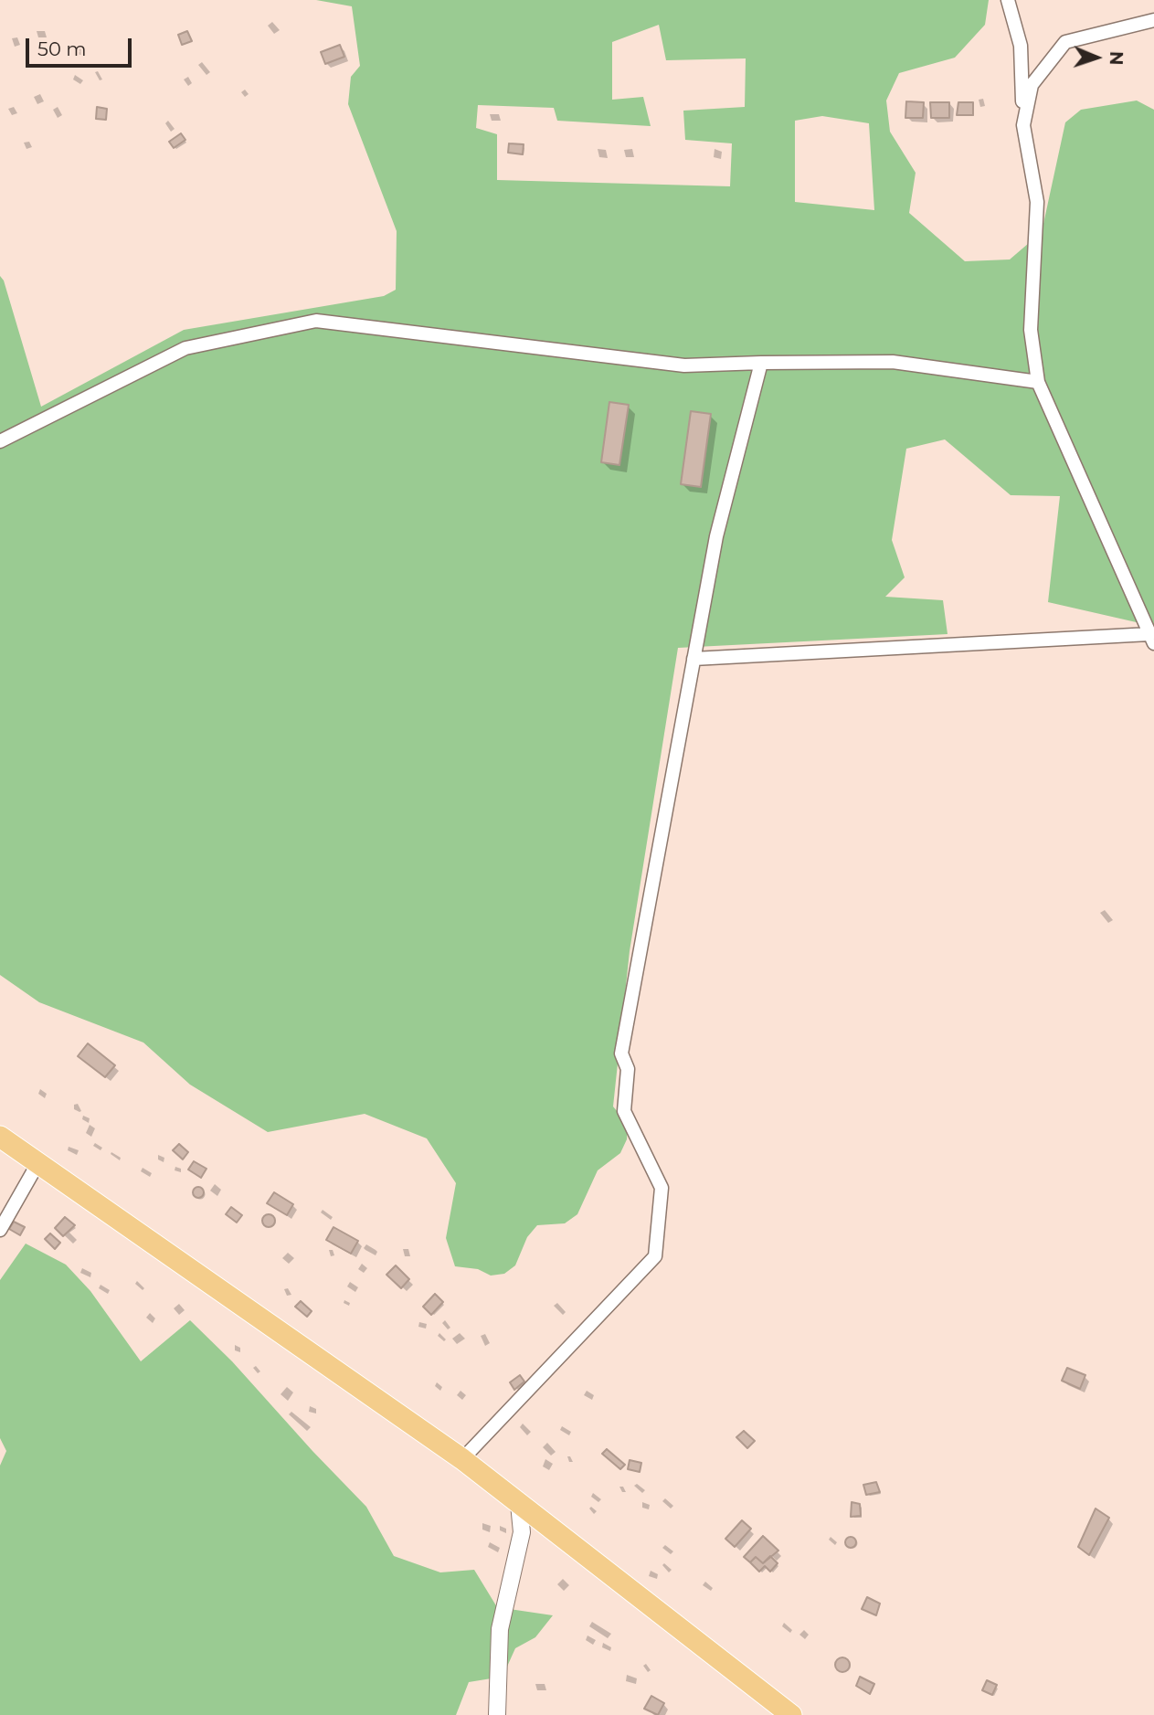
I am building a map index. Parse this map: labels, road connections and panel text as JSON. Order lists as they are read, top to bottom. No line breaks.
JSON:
{"scale_bar":"50 m","north":"right"}
